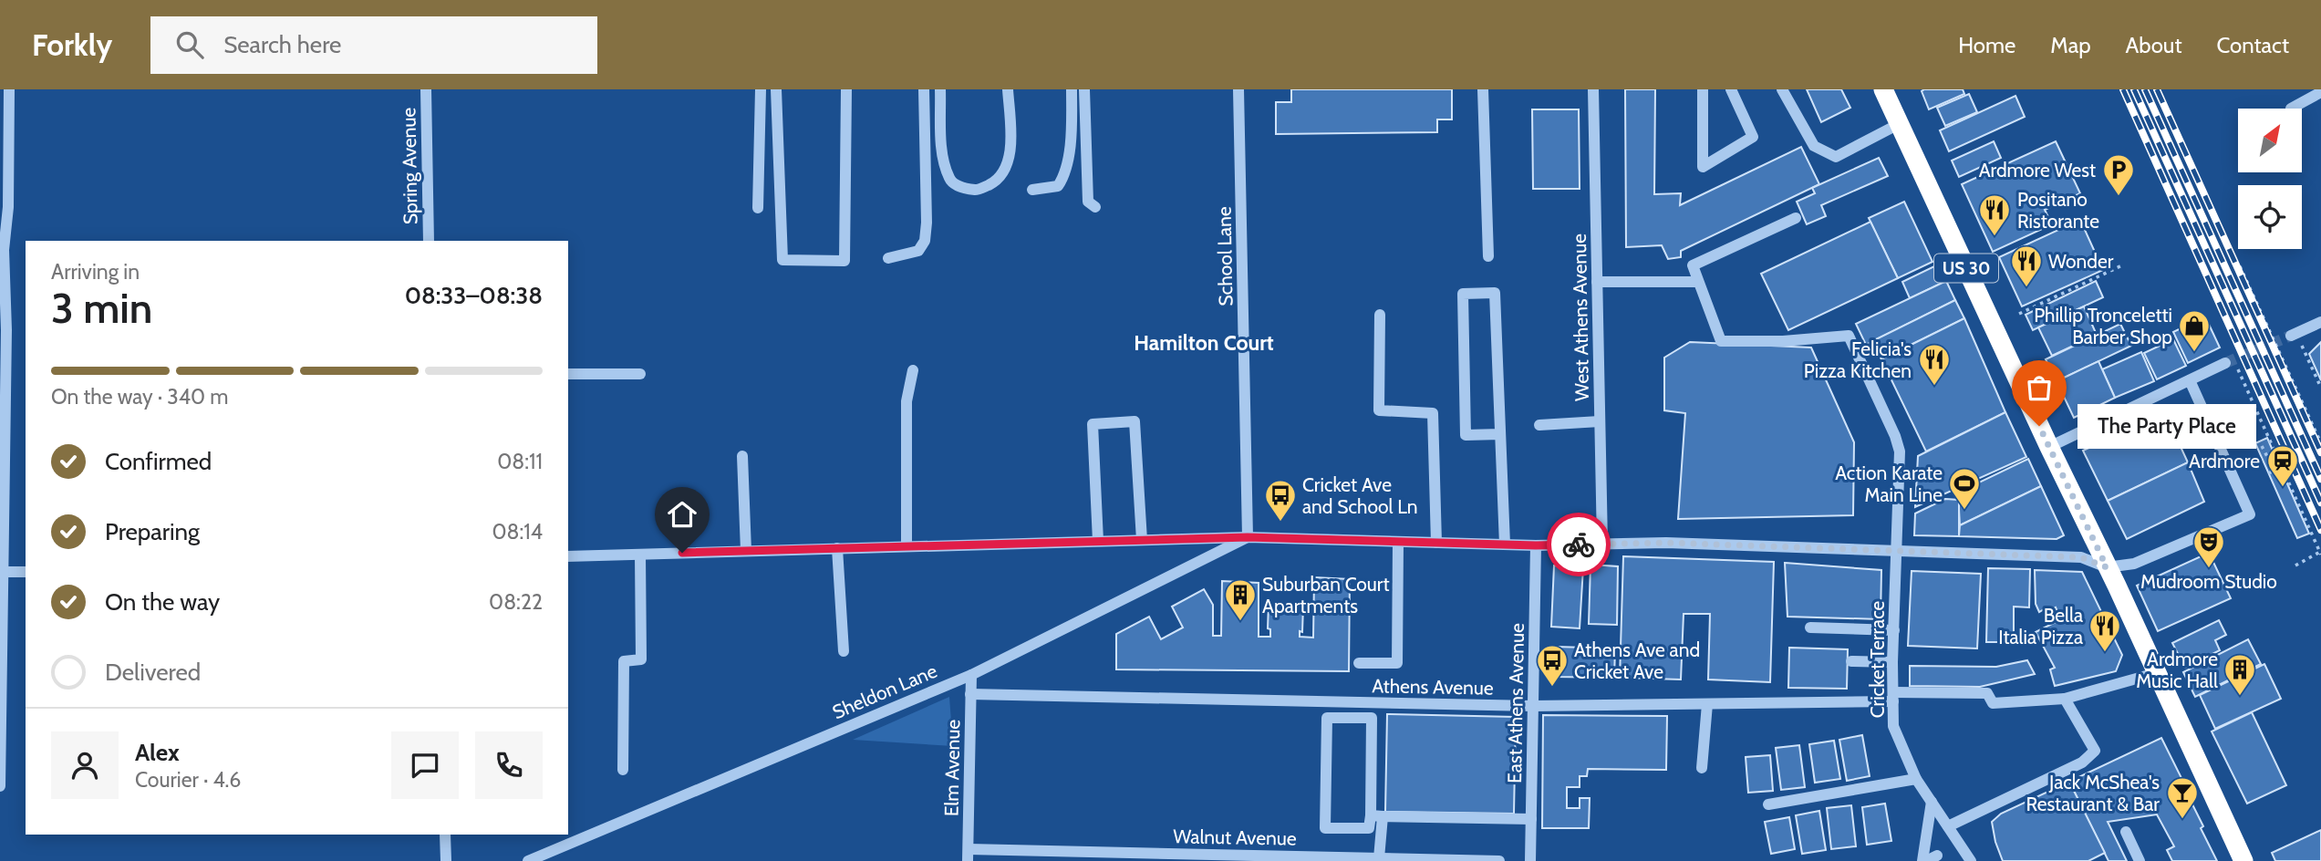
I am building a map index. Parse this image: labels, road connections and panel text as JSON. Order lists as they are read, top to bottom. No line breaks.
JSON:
{"streets":{"highway":["US 30"],"street":["Spring Avenue","School Lane","West Athens Avenue","Cricket Terrace","Athens Avenue","Sheldon Lane","East Athens Avenue","Elm Avenue","Walnut Avenue"]},"crossings":[["School Lane","Sheldon Lane"],["Cricket Terrace","Athens Avenue"],["Athens Avenue","East Athens Avenue"],["Athens Avenue","Elm Avenue"],["Sheldon Lane","Elm Avenue"],["Elm Avenue","Walnut Avenue"]],"districts":["Hamilton Court"],"places":{"parking":["Ardmore West"],"restaurant":["Positano Ristorante","Wonder","Felicia's Pizza Kitchen","Bella Italia Pizza"],"shop":["Phillip Tronceletti Barber Shop"],"other":["The Party Place"],"station":["Ardmore"],"sports":["Action Karate Main Line"],"bus stop":["Cricket Ave and School Ln","Athens Ave and Cricket Ave"],"theatre":["Mudroom Studio"],"building":["Suburban Court Apartments","Ardmore Music Hall"],"bar":["Jack McShea's Restaurant & Bar"]},"north":"top right","page":{"header":"Forkly","search":"Search here","nav":["Home","Map","About","Contact"],"heading":["3 min","Arriving in","08:33–08:38"],"panel":["Alex","Courier · 4.6"],"bar":"On the way · 340 m","bubble":"The Party Place","list":[["Confirmed","08:11"],["Preparing","08:14"],["On the way","08:22"],"Delivered"]}}
